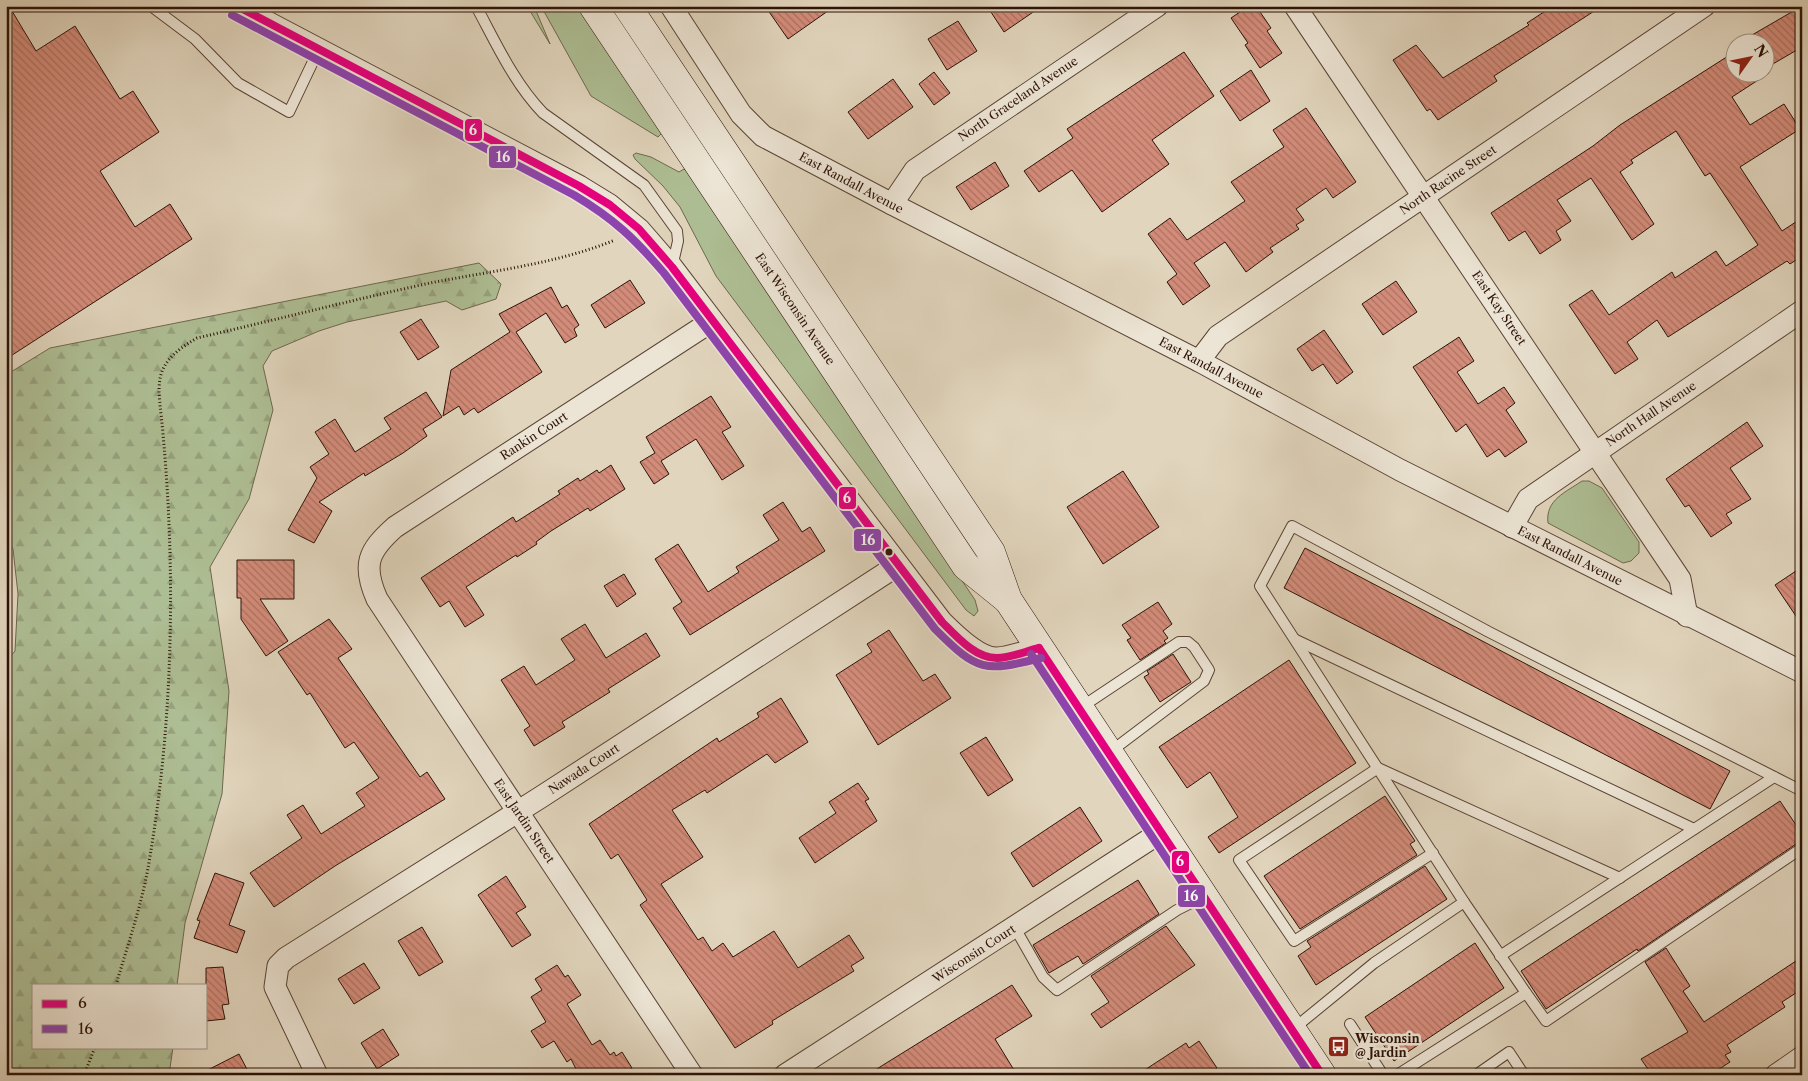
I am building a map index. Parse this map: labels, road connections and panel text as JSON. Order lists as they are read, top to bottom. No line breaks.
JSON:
{"streets":{"main road":["East Wisconsin Avenue"],"street":["North Graceland Avenue","North Racine Street","East Randall Avenue","East Kay Street","North Hall Avenue","Rankin Court","Nawada Court","East Jardin Street","Wisconsin Court"]},"crossings":[["North Graceland Avenue","East Randall Avenue"],["North Racine Street","East Randall Avenue"],["North Racine Street","East Kay Street"],["East Randall Avenue","East Kay Street"],["East Randall Avenue","North Hall Avenue"],["East Kay Street","North Hall Avenue"],["East Wisconsin Avenue","Wisconsin Court"],["Rankin Court","East Jardin Street"],["Nawada Court","East Jardin Street"]],"places":{"bus stop":["Wisconsin @ Jardin"]},"lines":["transit line 6","transit line 16"],"legend":["6","16"],"north":"top right"}
